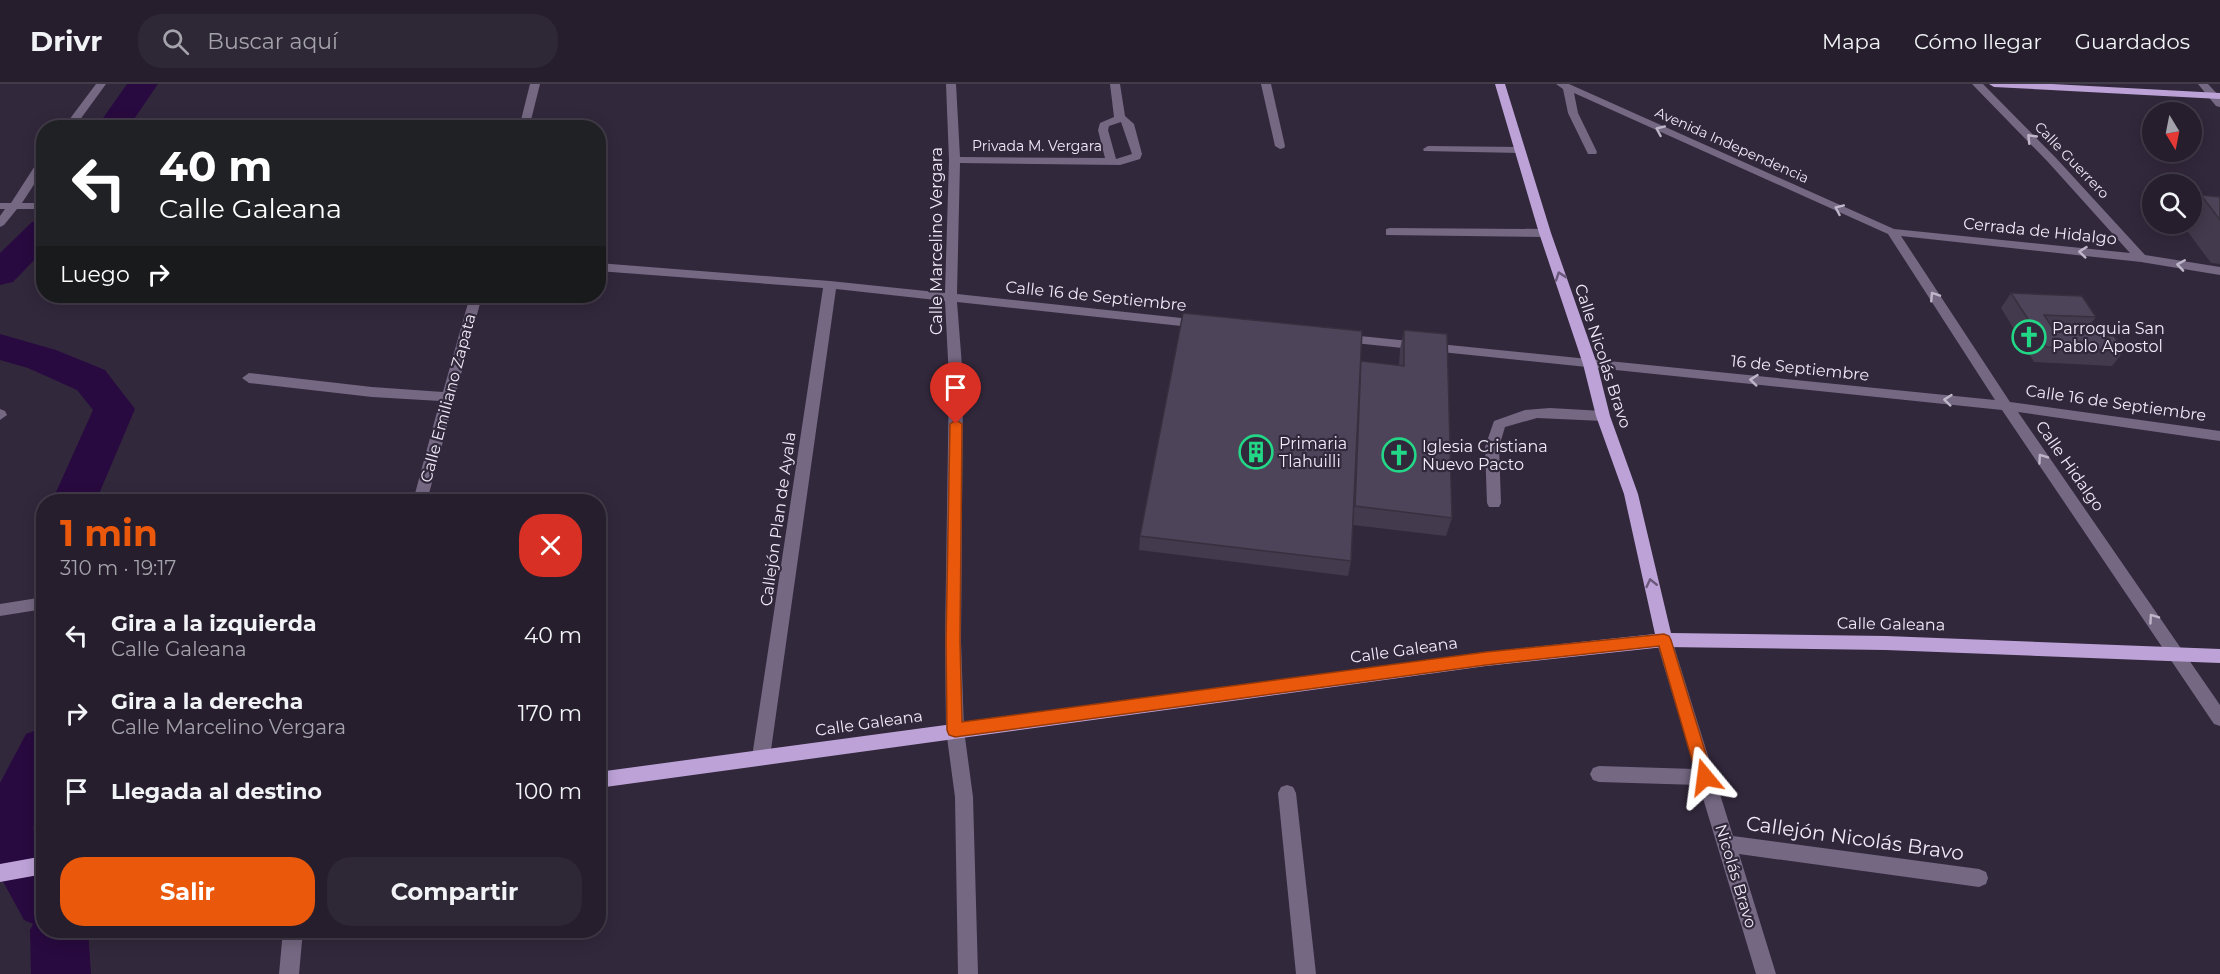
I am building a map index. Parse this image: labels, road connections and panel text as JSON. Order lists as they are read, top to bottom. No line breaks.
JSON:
{"streets":{"main road":["Calle Nicolás Bravo","Calle Galeana"],"street":["Avenida Independencia","Privada M. Vergara","Calle Guerrero","Cerrada de Hidalgo","Calle Marcelino Vergara","Calle 16 de Septiembre","16 de Septiembre","Calle Emiliano Zapata","Calle Hidalgo","Callejón Plan de Ayala","Callejón Nicolás Bravo","Nicolás Bravo"]},"crossings":[["Avenida Independencia","Cerrada de Hidalgo"],["Avenida Independencia","Calle Hidalgo"],["Privada M. Vergara","Calle Marcelino Vergara"],["Calle Guerrero","Cerrada de Hidalgo"],["Cerrada de Hidalgo","Calle Hidalgo"],["Calle Marcelino Vergara","Calle 16 de Septiembre"],["Calle Marcelino Vergara","Calle Galeana"],["Calle 16 de Septiembre","16 de Septiembre"],["Calle 16 de Septiembre","Calle Hidalgo"],["Calle 16 de Septiembre","Callejón Plan de Ayala"],["Calle Nicolás Bravo","16 de Septiembre"],["Calle Nicolás Bravo","Calle Galeana"],["Calle Nicolás Bravo","Nicolás Bravo"],["16 de Septiembre","Calle Hidalgo"],["Calle Hidalgo","Calle Galeana"],["Callejón Plan de Ayala","Calle Galeana"],["Calle Galeana","Nicolás Bravo"],["Callejón Nicolás Bravo","Nicolás Bravo"]],"one_way":["Avenida Independencia","Calle Guerrero","Cerrada de Hidalgo","Calle Nicolás Bravo","16 de Septiembre","Calle Hidalgo"],"places":{"church":["Parroquia San Pablo Apostol","Iglesia Cristiana Nuevo Pacto"],"building":["Primaria Tlahuilli"]},"north":"bottom","page":{"header":"Drivr","search":"Buscar aquí","nav":["Mapa","Cómo llegar","Guardados"],"turn":["40 m","Calle Galeana"],"then":"Luego","heading":["1 min","310 m · 19:17"],"list":[{"name":"Gira a la izquierda","note":"Calle Galeana","value":"40 m"},{"name":"Gira a la derecha","note":"Calle Marcelino Vergara","value":"170 m"},{"name":"Llegada al destino","value":"100 m"}],"buttons":["Salir","Compartir"]}}
